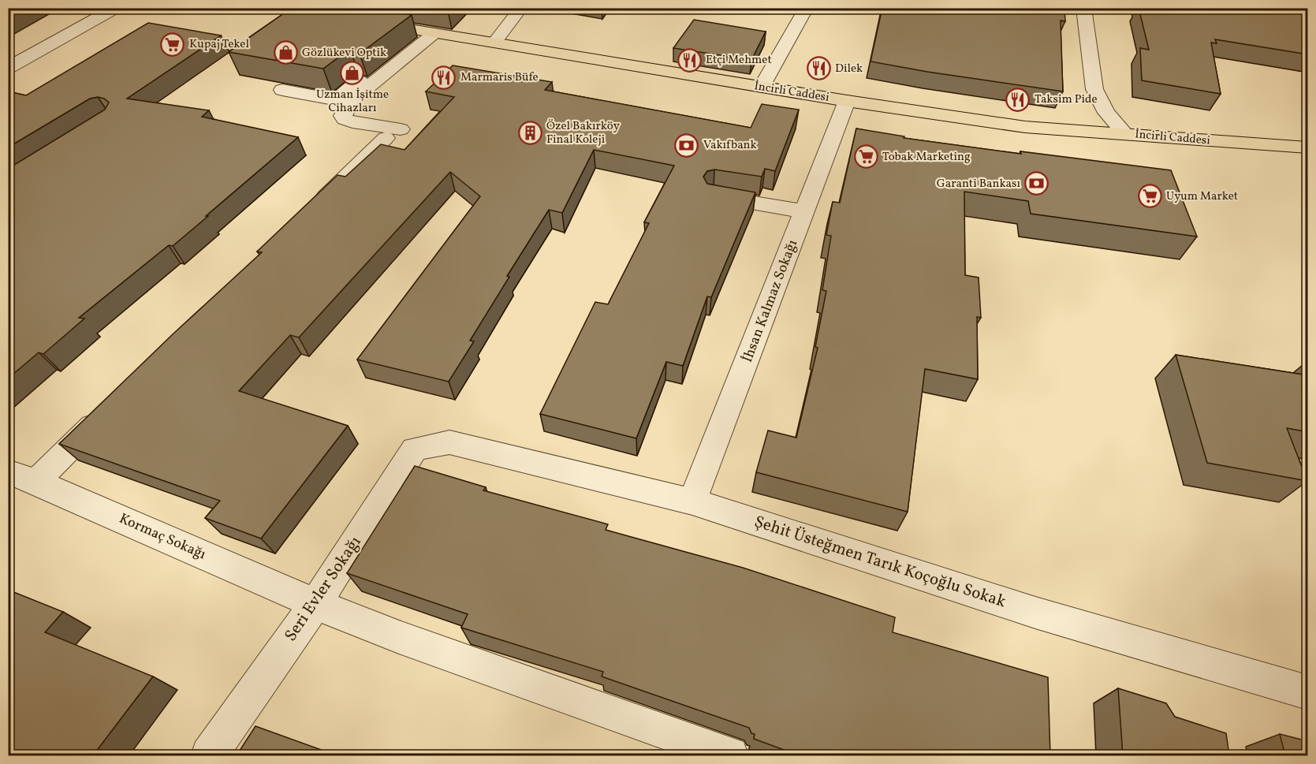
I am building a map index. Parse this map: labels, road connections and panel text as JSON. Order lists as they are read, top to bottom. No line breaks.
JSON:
{"streets":{"main road":["İncirli Caddesi"],"street":["İhsan Kalmaz Sokağı","Kormaç Sokağı","Şehit Üsteğmen Tarık Koçoğlu Sokak","Seri Evler Sokağı"]},"crossings":[["İncirli Caddesi","İhsan Kalmaz Sokağı"],["İhsan Kalmaz Sokağı","Şehit Üsteğmen Tarık Koçoğlu Sokak"],["Kormaç Sokağı","Seri Evler Sokağı"],["Şehit Üsteğmen Tarık Koçoğlu Sokak","Seri Evler Sokağı"]],"places":{"supermarket":["Kupaj Tekel","Tobak Marketing","Uyum Market"],"shop":["Gözlükevi Optik","Uzman İşitme Cihazları"],"restaurant":["Etçi Mehmet","Dilek","Marmaris Büfe","Taksim Pide"],"building":["Özel Bakırköy Final Koleji"],"bank":["Vakıfbank","Garanti Bankası"]}}
